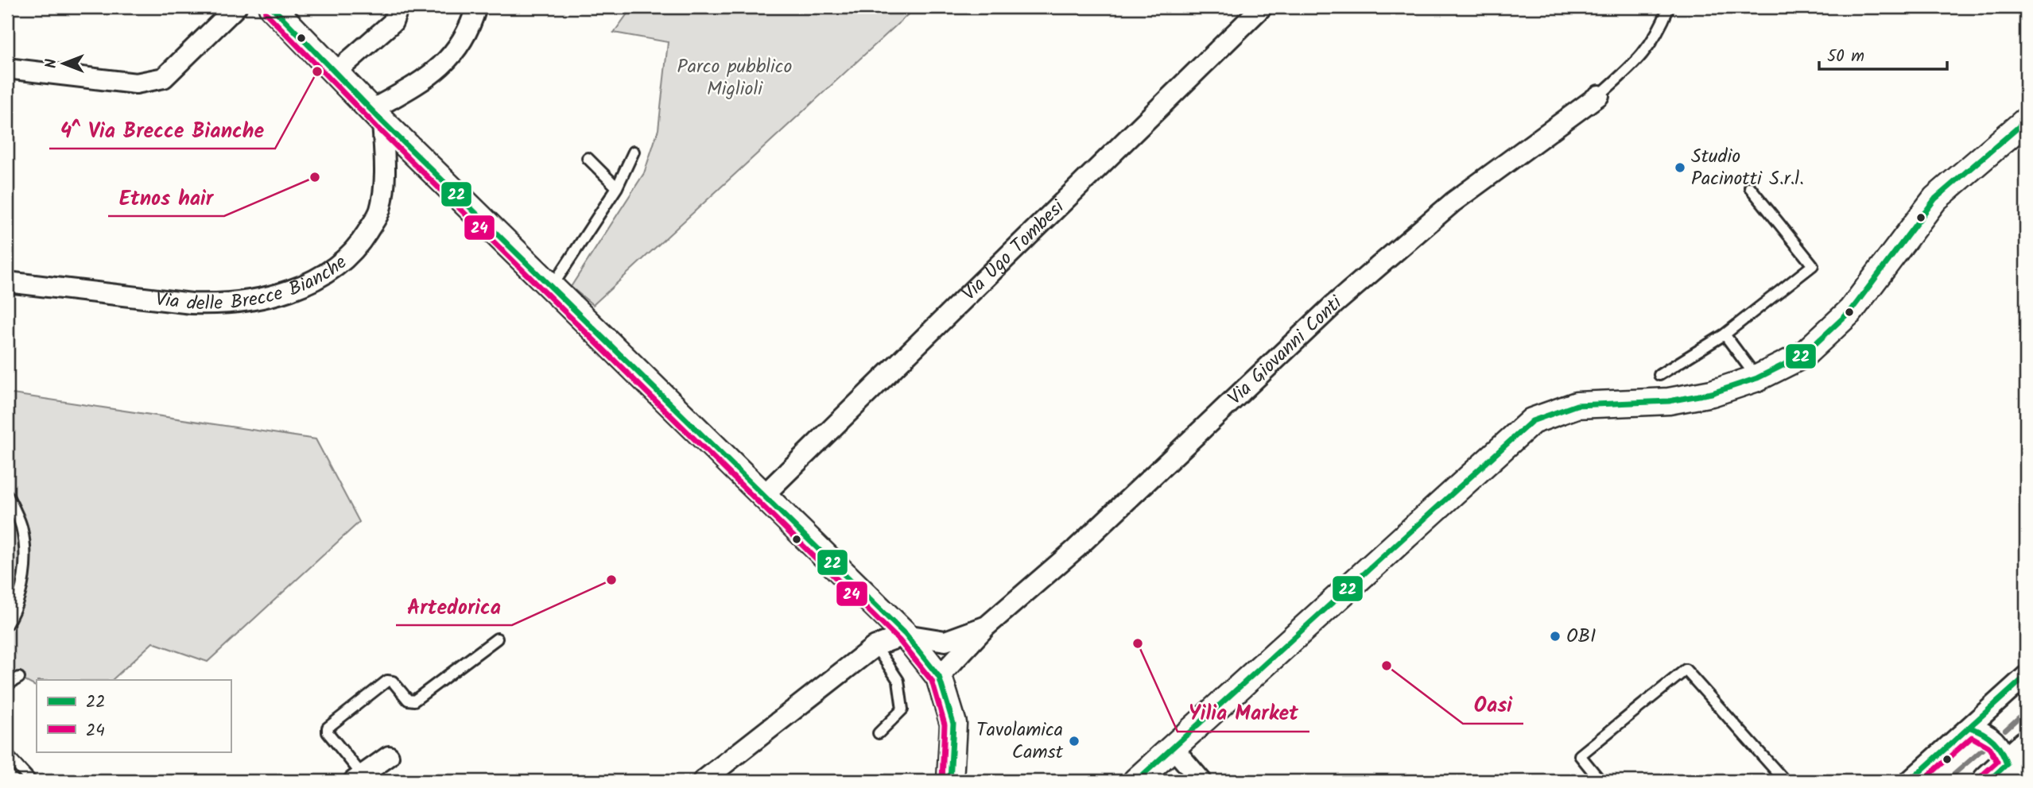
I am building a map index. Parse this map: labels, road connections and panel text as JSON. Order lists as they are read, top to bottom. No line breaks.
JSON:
{"streets":{"street":["Via Ugo Tombesi","Via delle Brecce Bianche","Via Giovanni Conti"]},"parks":["Parco pubblico Miglioli"],"places":["4^ Via Brecce Bianche","Studio Pacinotti S.r.l.","Etnos hair","Artedorica","OBI","Yilia Market","Oasi","Tavolamica Camst"],"lines":["transit line 22","transit line 24"],"legend":["22","24"],"scale_bar":"50 m","north":"left"}
